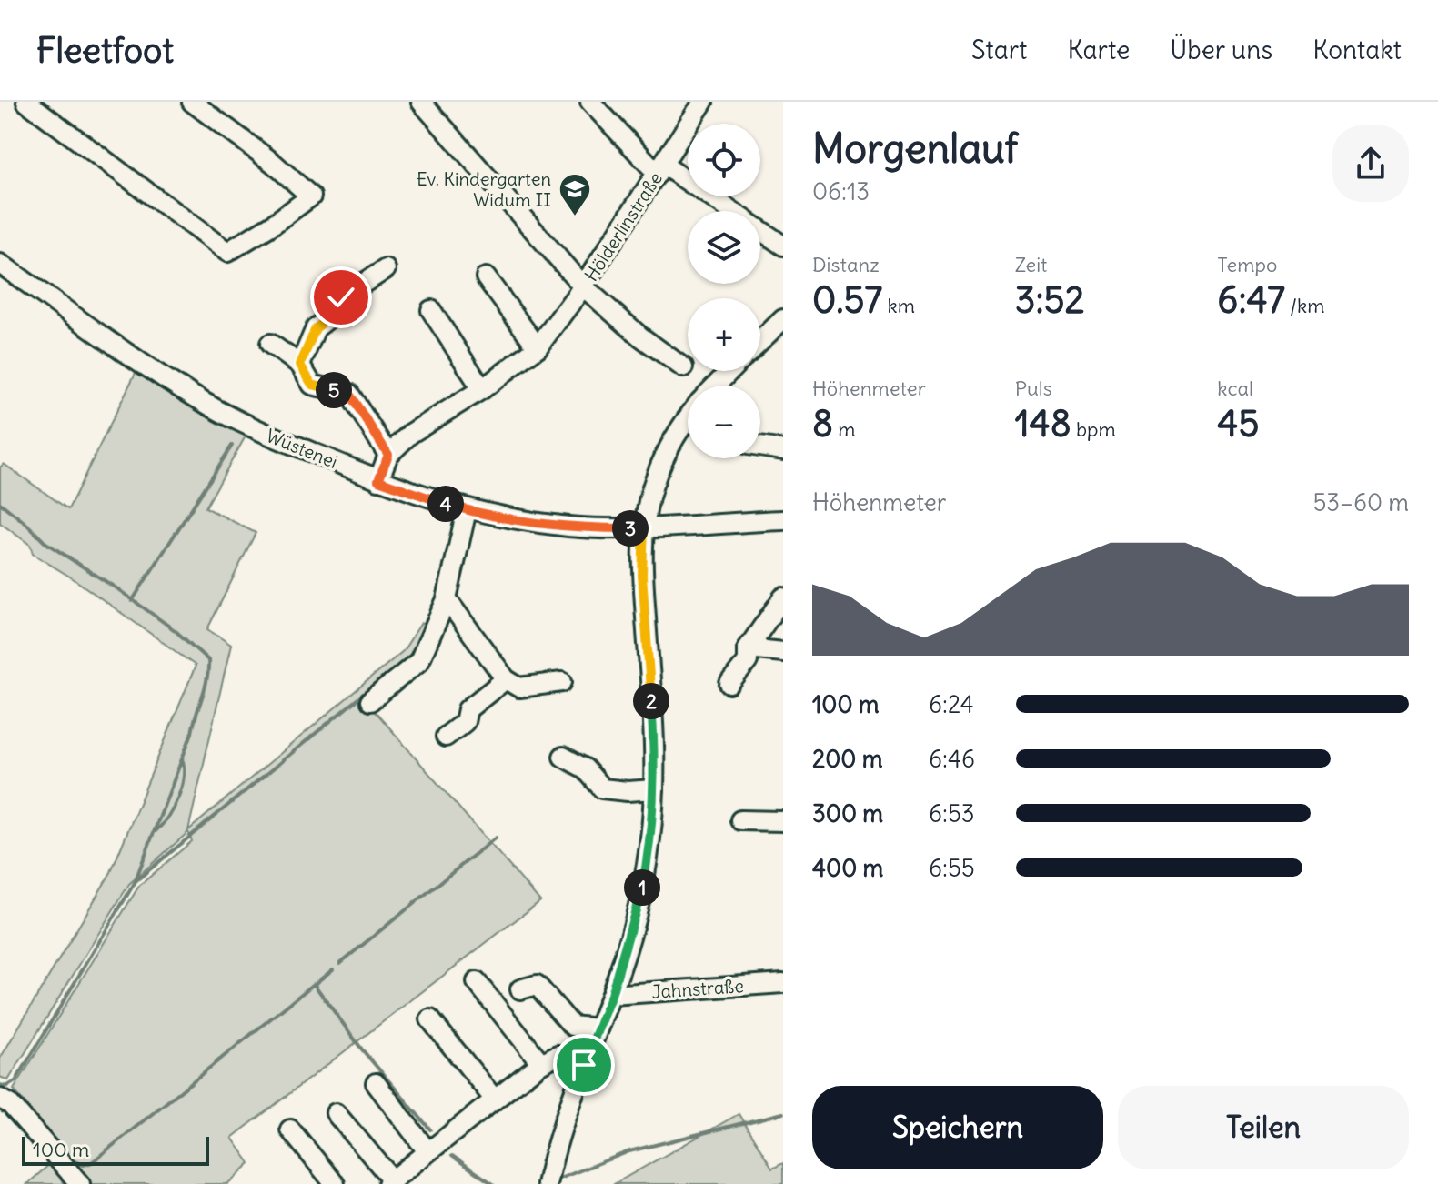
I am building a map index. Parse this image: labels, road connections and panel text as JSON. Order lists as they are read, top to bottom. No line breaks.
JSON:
{"streets":{"street":["Hölderlinstraße","Wüstenei","Jahnstraße"]},"crossings":[["Hölderlinstraße","Wüstenei"]],"places":{"school or university":["Ev. Kindergarten Widum II"]},"scale_bar":"100 m","page":{"header":"Fleetfoot","nav":["Start","Karte","Über uns","Kontakt"],"heading":["Morgenlauf","06:13"],"map_buttons":["+","−"],"stats":[["Distanz","0.57 km"],["Zeit","3:52"],["Tempo","6:47 /km"],["Höhenmeter","8 m"],["Puls","148 bpm"],["kcal","45"]],"pins":["5","4","3","2","1"],"chart":["Höhenmeter","53–60 m"],"list":[{"name":"100 m","note":"6:24"},{"name":"200 m","note":"6:46"},{"name":"300 m","note":"6:53"},{"name":"400 m","note":"6:55"}],"buttons":["Speichern","Teilen"],"scale":"100 m"}}
